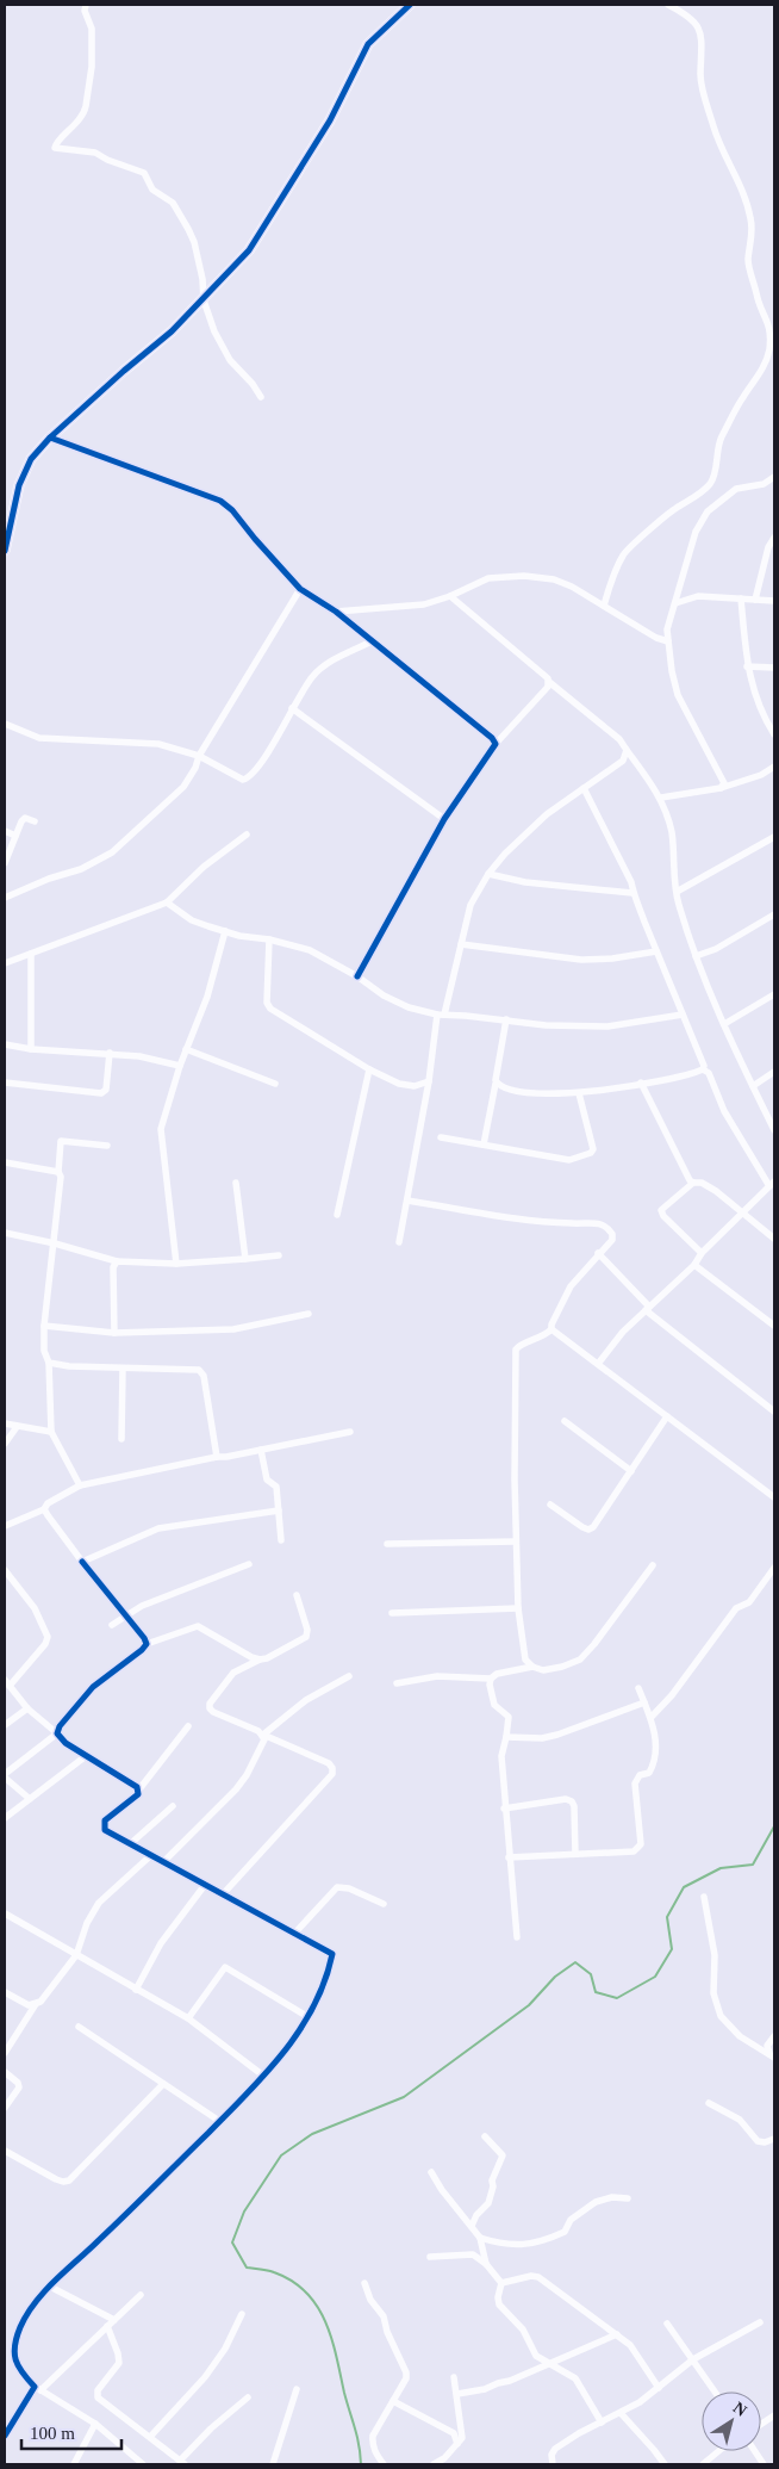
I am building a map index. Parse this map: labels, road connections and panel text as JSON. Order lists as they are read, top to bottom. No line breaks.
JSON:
{"scale_bar":"100 m","north":"top right"}
